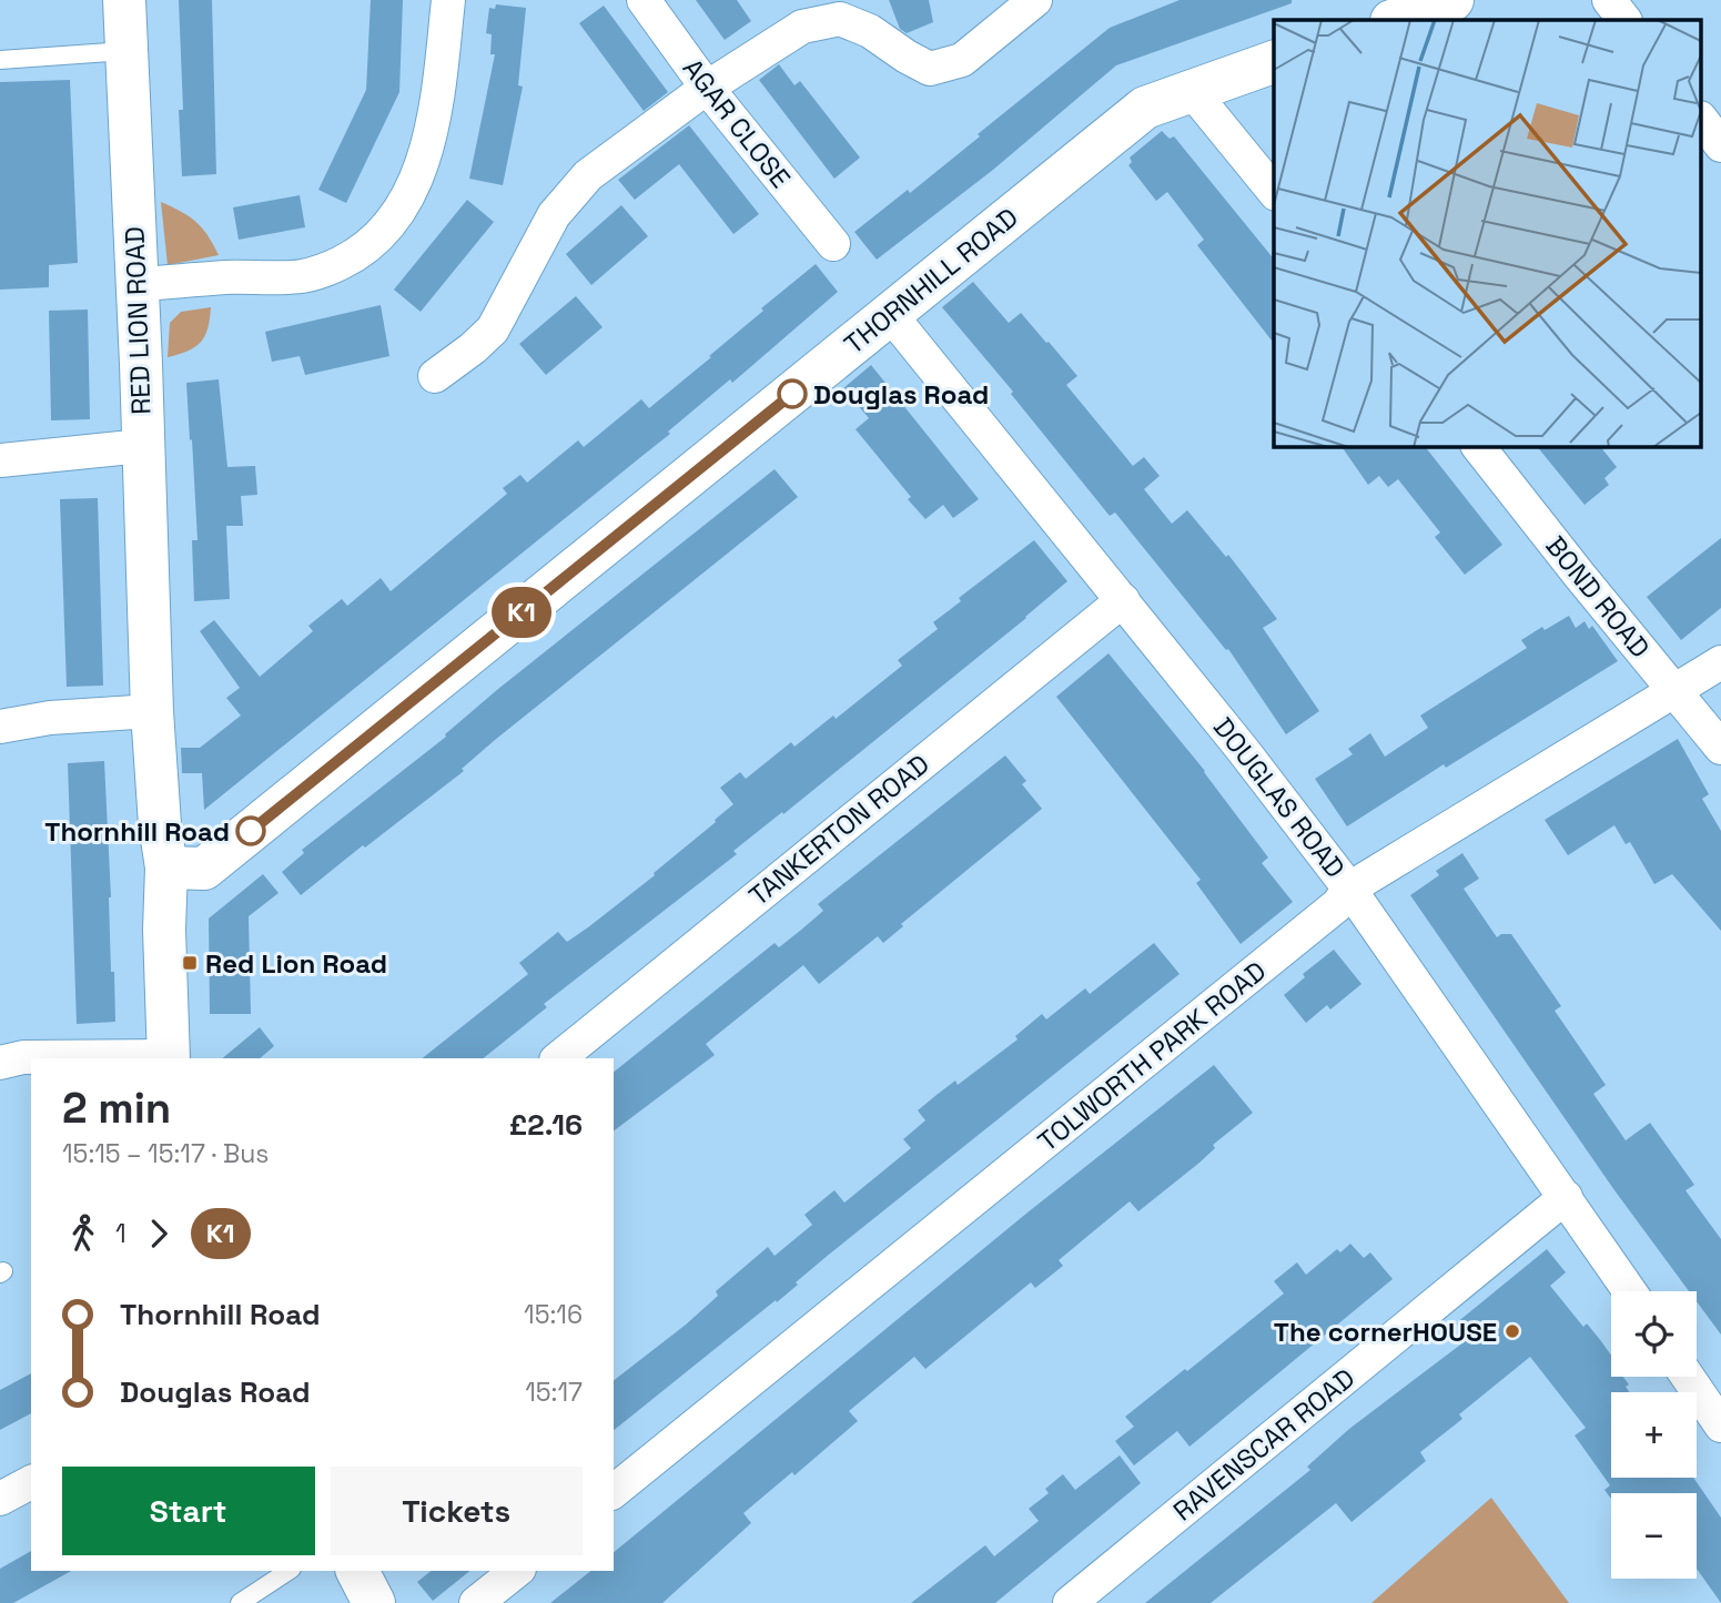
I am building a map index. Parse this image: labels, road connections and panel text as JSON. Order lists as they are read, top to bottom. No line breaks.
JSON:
{"streets":{"street":["AGAR CLOSE","THORNHILL ROAD","RED LION ROAD","BOND ROAD","DOUGLAS ROAD","TANKERTON ROAD","TOLWORTH PARK ROAD","RAVENSCAR ROAD"]},"crossings":[["THORNHILL ROAD","RED LION ROAD"],["THORNHILL ROAD","DOUGLAS ROAD"],["BOND ROAD","TOLWORTH PARK ROAD"],["DOUGLAS ROAD","TANKERTON ROAD"],["DOUGLAS ROAD","TOLWORTH PARK ROAD"],["DOUGLAS ROAD","RAVENSCAR ROAD"]],"places":{"other":["Douglas Road","Thornhill Road","The cornerHOUSE"],"transit":["Red Lion Road"]},"lines":["bus line K1"],"page":{"on_map":"K1","heading":["2 min","15:15 – 15:17 · Bus","£2.16"],"legs":["1","K1"],"list":[{"name":"Thornhill Road","value":"15:16"},{"name":"Douglas Road","value":"15:17"}],"map_buttons":["+","−"],"buttons":["Start","Tickets"]}}
